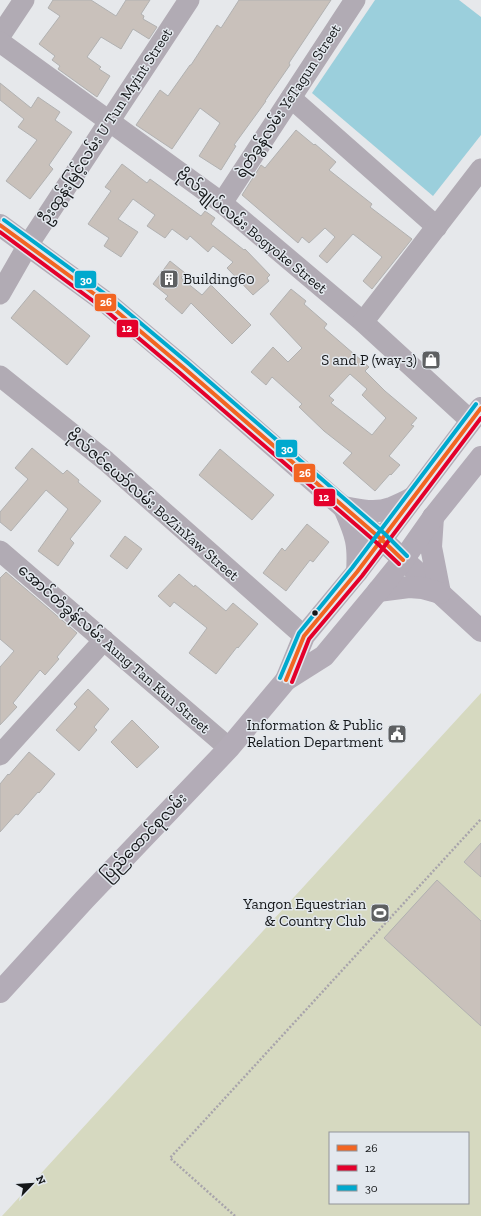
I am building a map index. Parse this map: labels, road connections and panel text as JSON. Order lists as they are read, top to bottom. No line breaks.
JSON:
{"streets":{"main road":["ပြည်ထောင်စုလမ်း"],"street":["ရဲတံခွန်လမ်း YeTagun Street","ဦးထွန်းမြင့်လမ်း U Tun Myint Street","ဗိုလ်ချုပ်လမ်း Bogyoke Street","ဗိုလ်ဇင်ယော်လမ်း BoZinYaw Street","အောင်တံခွန်လမ်း Aung Tan Kun Street"]},"crossings":[["ရဲတံခွန်လမ်း YeTagun Street","ဗိုလ်ချုပ်လမ်း Bogyoke Street"],["ဦးထွန်းမြင့်လမ်း U Tun Myint Street","ဗိုလ်ချုပ်လမ်း Bogyoke Street"],["ဗိုလ်ချုပ်လမ်း Bogyoke Street","ပြည်ထောင်စုလမ်း"],["ဗိုလ်ဇင်ယော်လမ်း BoZinYaw Street","ပြည်ထောင်စုလမ်း"],["အောင်တံခွန်လမ်း Aung Tan Kun Street","ပြည်ထောင်စုလမ်း"]],"places":{"building":["Building60"],"shop":["S and P (way-3)"],"public building":["Information & Public Relation Department"],"sports":["Yangon Equestrian & Country Club"]},"lines":["transit line 30","transit line 26","transit line 12"],"legend":["26","12","30"],"north":"top right"}
